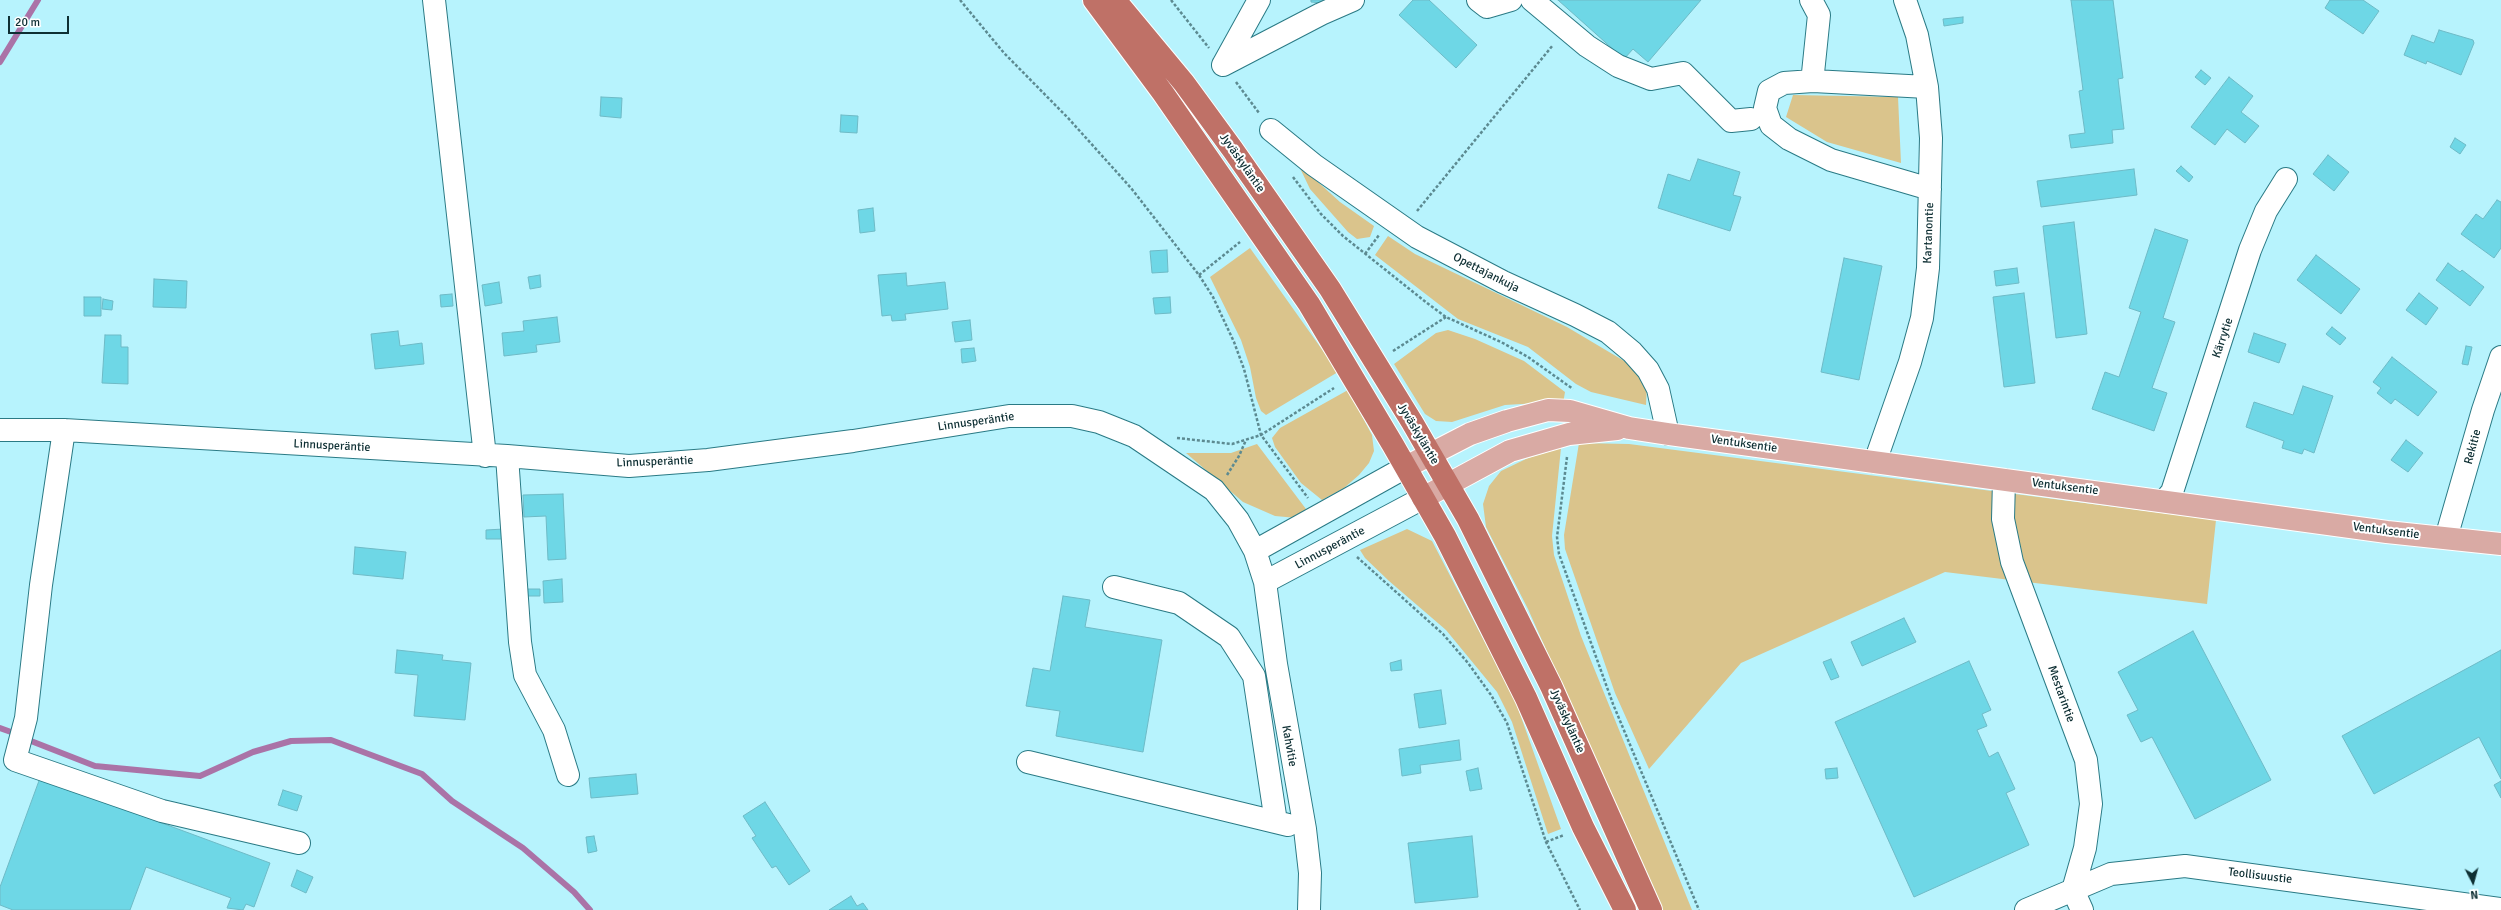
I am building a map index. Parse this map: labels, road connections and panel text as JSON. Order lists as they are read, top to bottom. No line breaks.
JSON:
{"streets":{"highway":["Jyväskyläntie"],"main road":["Ventuksentie"],"street":["Kartanontie","Opettajankuja","Kärrytie","Linnusperäntie","Rekitie","Mestarintie","Kahvitie","Teollisuustie"]},"crossings":[["Jyväskyläntie","Linnusperäntie"],["Jyväskyläntie","Ventuksentie"],["Kartanontie","Ventuksentie"],["Opettajankuja","Ventuksentie"],["Kärrytie","Ventuksentie"],["Linnusperäntie","Ventuksentie"],["Linnusperäntie","Kahvitie"],["Ventuksentie","Rekitie"],["Ventuksentie","Mestarintie"],["Mestarintie","Teollisuustie"]],"scale_bar":"20 m","north":"bottom"}
